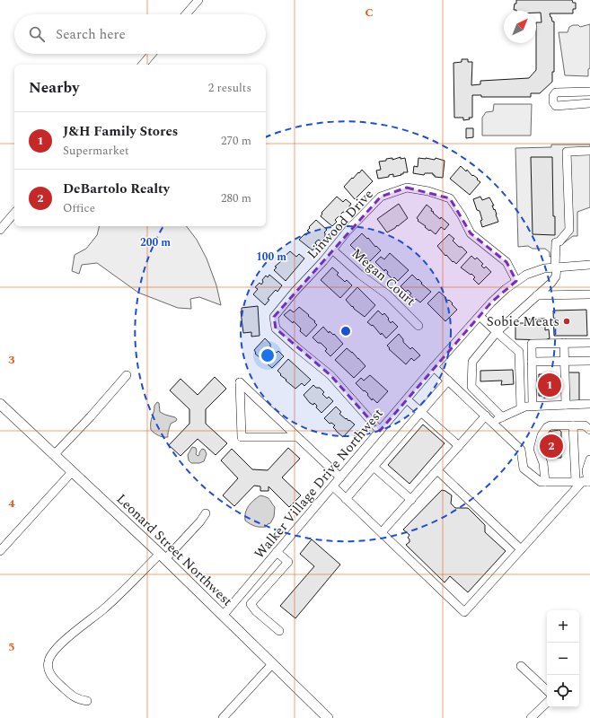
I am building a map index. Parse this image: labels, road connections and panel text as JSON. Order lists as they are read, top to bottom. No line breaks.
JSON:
{"streets":{"main road":["Leonard Street Northwest"],"street":["Linwood Drive","Megan Court","Walker Village Drive Northwest"]},"crossings":[["Linwood Drive","Megan Court"],["Linwood Drive","Walker Village Drive Northwest"],["Walker Village Drive Northwest","Leonard Street Northwest"]],"places":["Sobie Meats"],"north":"top right","page":{"search":"Search here","heading":["Nearby","2 results"],"list":[{"mark":"1","name":"J&H Family Stores","note":"Supermarket","value":"270 m"},{"mark":"2","name":"DeBartolo Realty","note":"Office","value":"280 m"}],"pins":["1","2"],"map_buttons":["+","−"]},"grid":{"columns":["C"],"rows":["3","4","5"]},"rings":["200 m","100 m"]}
